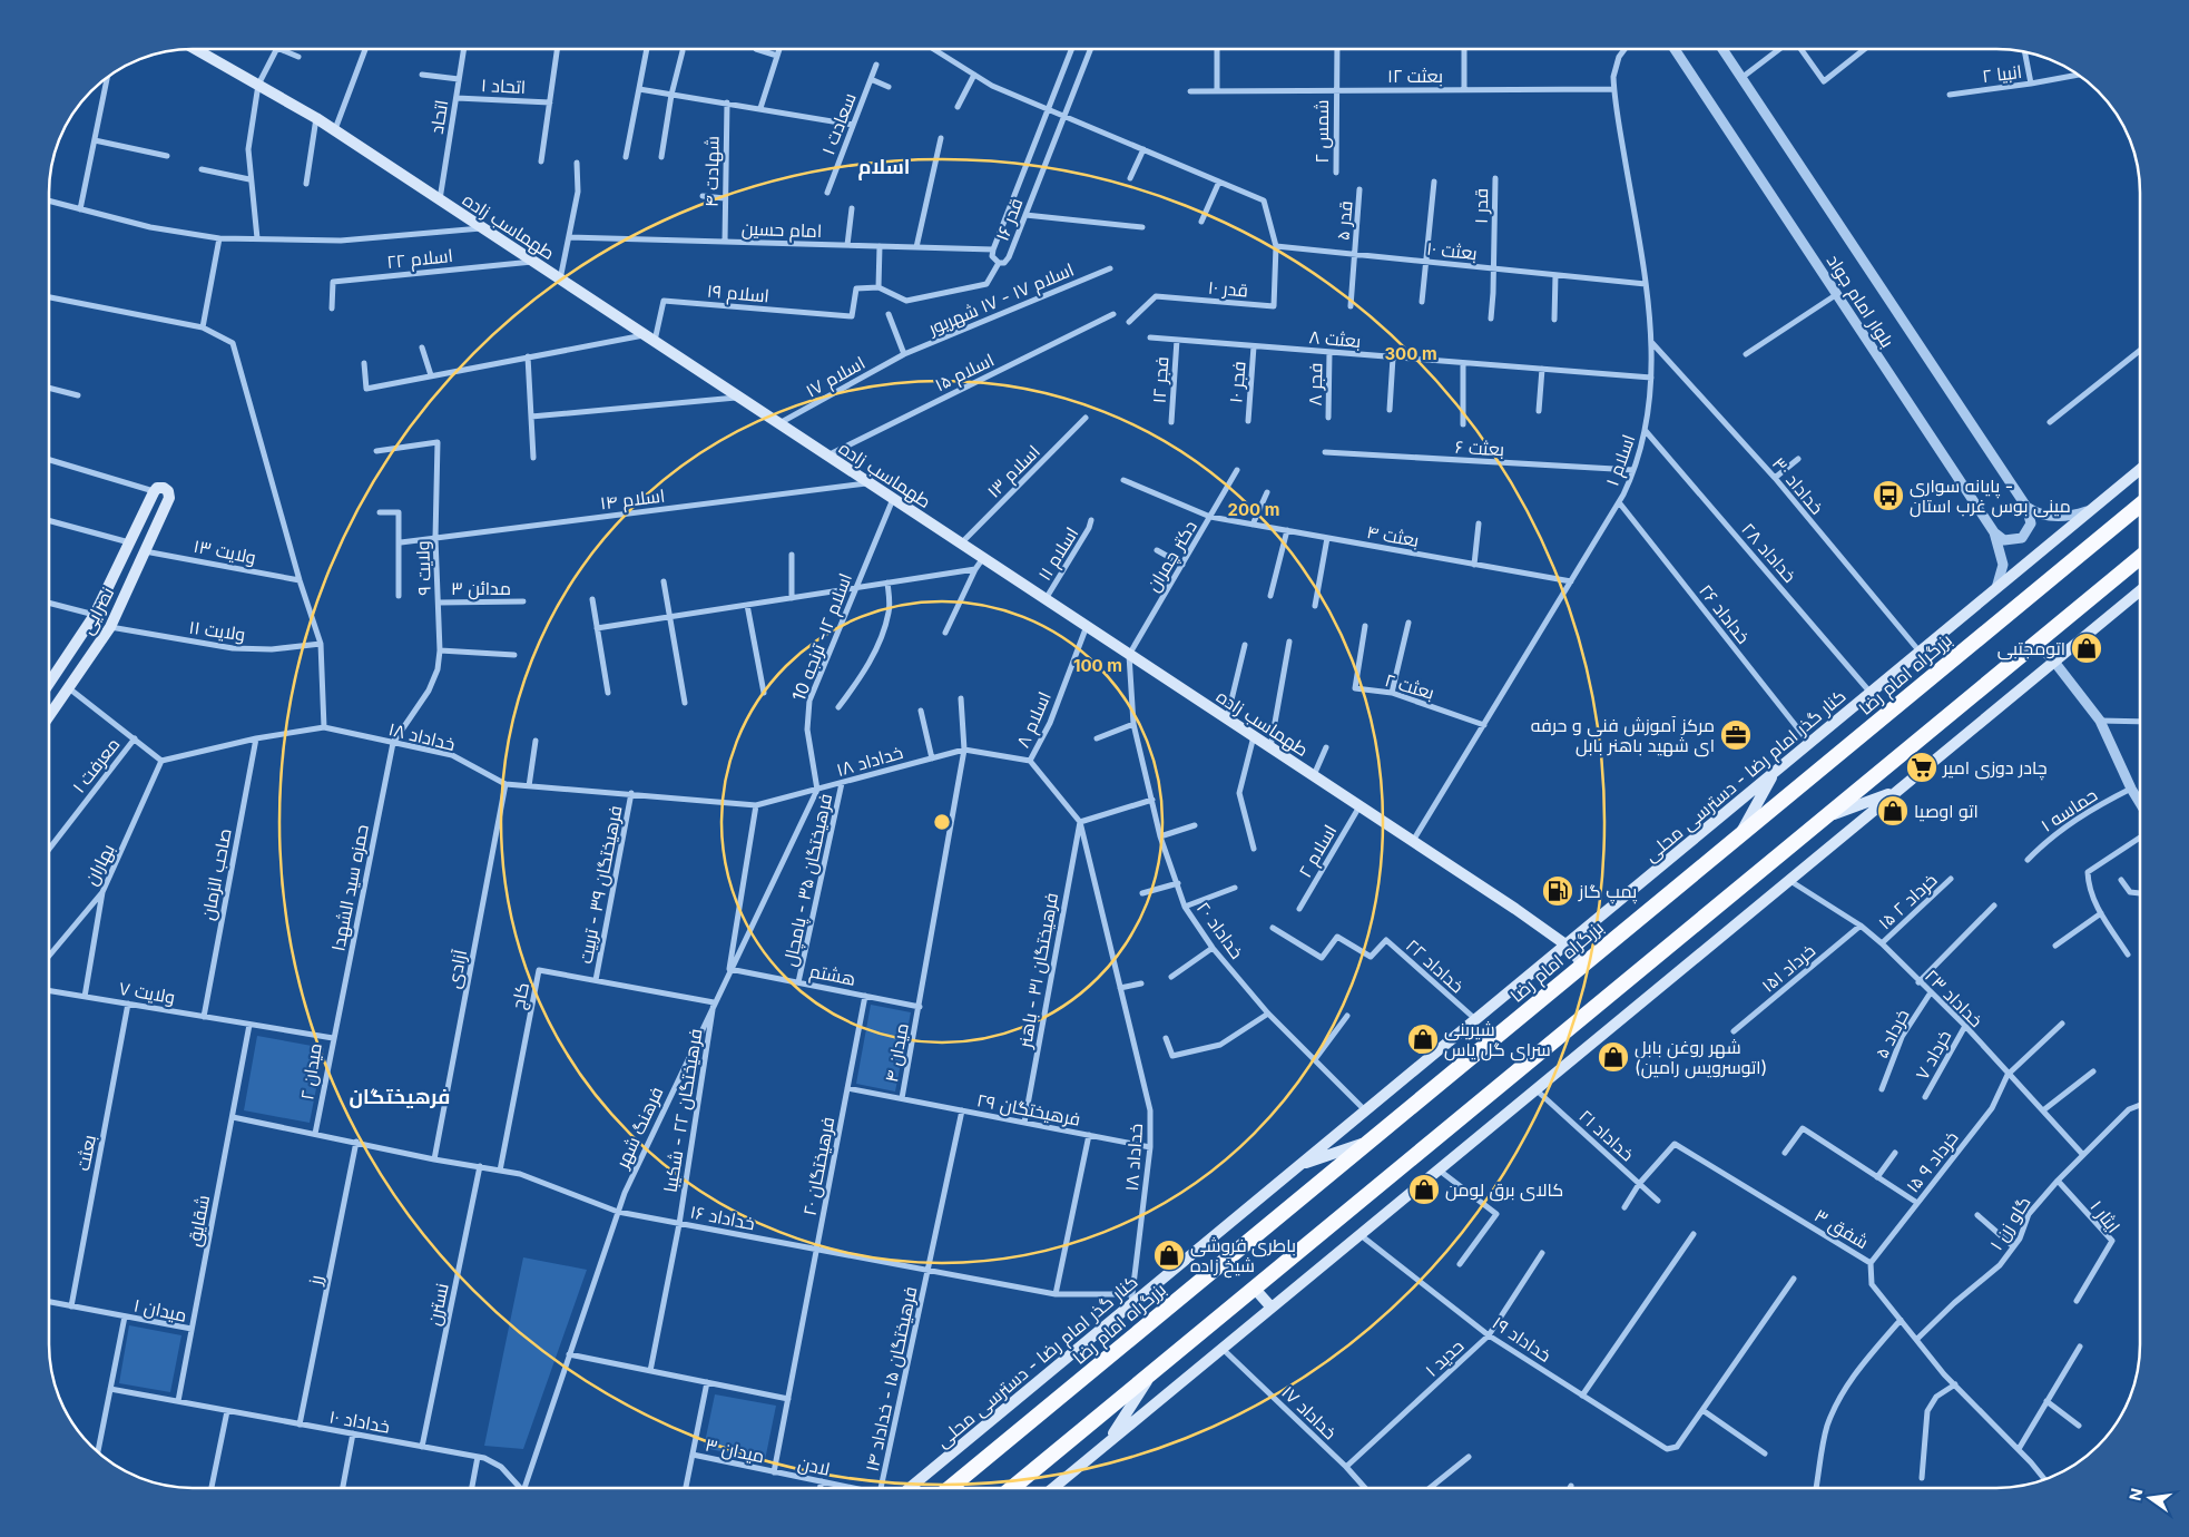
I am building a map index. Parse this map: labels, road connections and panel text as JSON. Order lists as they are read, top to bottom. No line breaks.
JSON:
{"streets":{"highway":["بزرگراه امام رضا"],"main road":["طهماسب زاده","نصرایی","کنار گذر امام رضا - دسترسی محلی"],"street":["انبیا ۲","بعثت ۱۲","اتحاد ۱","اتحاد","سعادت ۱","شمس ۲","شهادت ۴","قدر ۱","قدر ۱۶","قدر ۵","امام حسین","بعثت ۱۰","اسلام ۲۲","قدر ۱۰","اسلام ۱۹","اسلام ۱۷ - ۱۷ شهریور","بلوار امام جواد","بعثت ۸","اسلام ۱۵","اسلام ۱۷","فجر ۱۲","فجر ۱۰","فجر ۸","بعثت ۶","اسلام ۱","اسلام ۱۳","خداداد ۳۰","اسلام ۱۴","بعثت ۴","ولایت ۱۳","خداداد ۲۸","اسلام ۱۱","دکتر چمران","ولایت ۹","مدائن ۳","خداداد ۲۶","ولایت ۱۱","اسلام ۱۲- ترنجه 10","بعثت ۲","اسلام ۸","خداداد ۱۸","معرفت ۱","حماسه ۱","اسلام ۲","بهاران","صاحب الزمان","فرهیختگان ۳۵ - پامچال","فرهیختگان ۳۹ - تربیت","حمزه سید الشهدا","۱۵ خرداد ۲","خداداد ۲۰","خداداد ۲۲","۱۵خرداد ۱","آزادی","فرهیختگان ۳۱ - باهنر","هشتم","ولایت ۷","کاج","خداداد ۲۳","خرداد ۵","میدان ۴","خرداد ۷","میدان ۲","فرهیختگان ۲۹","فرهیختگان ۲۲ - شکیبا","فرهنگ شهر","خداداد ۲۱","بعثت","۱۵ خرداد ۹","فرهیختگان ۲۰","ایثار ۱","خداداد ۱۶","شقایق","گاو زن ۱","شفق ۳","رز","نسترن","میدان ۱","خداداد ۱۹","حدید ۱","فرهیختگان ۱۵ - خداداد ۱۴","خداداد ۱۷","خداداد ۱۰","میدان ۳","لادن"]},"crossings":[["بعثت ۱۲","شمس ۲"],["بعثت ۱۲","اسلام ۱"],["اتحاد ۱","اتحاد"],["اتحاد","طهماسب زاده"],["شهادت ۴","امام حسین"],["قدر ۱","بعثت ۱۰"],["قدر ۱۶","امام حسین"],["قدر ۵","بعثت ۱۰"],["طهماسب زاده","اسلام ۲۲"],["طهماسب زاده","اسلام ۱۹"],["طهماسب زاده","اسلام ۱۵"],["طهماسب زاده","اسلام ۱۷"],["طهماسب زاده","اسلام ۱"],["طهماسب زاده","اسلام ۱۳"],["طهماسب زاده","اسلام ۱۴"],["طهماسب زاده","اسلام ۱۱"],["طهماسب زاده","دکتر چمران"],["طهماسب زاده","اسلام ۱۲- ترنجه 10"],["طهماسب زاده","بزرگراه امام رضا"],["طهماسب زاده","اسلام ۸"],["طهماسب زاده","کنار گذر امام رضا - دسترسی محلی"],["طهماسب زاده","اسلام ۲"],["طهماسب زاده","خداداد ۲۰"],["بعثت ۱۰","قدر ۱۰"],["بعثت ۱۰","اسلام ۱"],["اسلام ۱۷ - ۱۷ شهریور","اسلام ۱۷"],["بلوار امام جواد","کنار گذر امام رضا - دسترسی محلی"],["بعثت ۸","فجر ۱۲"],["بعثت ۸","فجر ۱۰"],["بعثت ۸","فجر ۸"],["بعثت ۸","اسلام ۱"],["بعثت ۶","اسلام ۱"],["اسلام ۱","خداداد ۳۰"],["اسلام ۱","بعثت ۴"],["اسلام ۱","خداداد ۲۸"],["اسلام ۱","خداداد ۲۶"],["اسلام ۱","بعثت ۲"],["خداداد ۳۰","کنار گذر امام رضا - دسترسی محلی"],["اسلام ۱۴","ولایت ۹"],["بعثت ۴","دکتر چمران"],["ولایت ۱۳","نصرایی"],["خداداد ۲۸","کنار گذر امام رضا - دسترسی محلی"],["دکتر چمران","خداداد ۲۰"],["ولایت ۹","مدائن ۳"],["ولایت ۹","خداداد ۱۸"],["ولایت ۹","حمزه سید الشهدا"],["نصرایی","ولایت ۱۱"],["خداداد ۲۶","کنار گذر امام رضا - دسترسی محلی"],["اسلام ۱۲- ترنجه 10","خداداد ۱۸"],["اسلام ۱۲- ترنجه 10","فرهنگ شهر"],["اسلام ۸","خداداد ۱۸"],["خداداد ۱۸","کنار گذر امام رضا - دسترسی محلی"],["خداداد ۱۸","بهاران"],["خداداد ۱۸","صاحب الزمان"],["خداداد ۱۸","فرهیختگان ۳۵ - پامچال"],["خداداد ۱۸","فرهیختگان ۳۹ - تربیت"],["خداداد ۱۸","حمزه سید الشهدا"],["خداداد ۱۸","آزادی"],["خداداد ۱۸","فرهیختگان ۳۱ - باهنر"],["خداداد ۱۸","فرهیختگان ۲۹"],["خداداد ۱۸","فرهنگ شهر"],["خداداد ۱۸","خداداد ۱۶"],["کنار گذر امام رضا - دسترسی محلی","خداداد ۲۰"],["کنار گذر امام رضا - دسترسی محلی","خداداد ۲۲"],["کنار گذر امام رضا - دسترسی محلی","خداداد ۱۶"],["صاحب الزمان","ولایت ۷"],["فرهیختگان ۳۵ - پامچال","هشتم"],["فرهیختگان ۳۹ - تربیت","کاج"],["حمزه سید الشهدا","میدان ۲"],["۱۵ خرداد ۲","خداداد ۲۳"],["۱۵خرداد ۱","خداداد ۲۳"],["آزادی","خداداد ۱۶"],["فرهیختگان ۳۱ - باهنر","فرهیختگان ۲۹"],["هشتم","میدان ۴"],["هشتم","فرهنگ شهر"],["ولایت ۷","میدان ۲"],["ولایت ۷","بعثت"],["کاج","فرهیختگان ۲۲ - شکیبا"],["کاج","فرهنگ شهر"],["کاج","خداداد ۱۶"],["خداداد ۲۳","خرداد ۵"],["خداداد ۲۳","خرداد ۷"],["خداداد ۲۳","۱۵ خرداد ۹"],["خداداد ۲۳","گاو زن ۱"],["میدان ۴","فرهیختگان ۲۹"],["میدان ۴","فرهیختگان ۲۰"],["میدان ۲","خداداد ۱۶"],["فرهیختگان ۲۹","فرهیختگان ۱۵ - خداداد ۱۴"],["فرهیختگان ۲۲ - شکیبا","فرهنگ شهر"],["فرهیختگان ۲۲ - شکیبا","خداداد ۱۶"],["فرهنگ شهر","خداداد ۱۶"],["خداداد ۲۱","شفق ۳"],["۱۵ خرداد ۹","شفق ۳"],["فرهیختگان ۲۰","خداداد ۱۶"],["فرهیختگان ۲۰","میدان ۳"],["ایثار ۱","گاو زن ۱"],["خداداد ۱۶","رز"],["خداداد ۱۶","نسترن"],["خداداد ۱۶","فرهیختگان ۱۵ - خداداد ۱۴"],["شقایق","میدان ۱"],["گاو زن ۱","شفق ۳"],["رز","خداداد ۱۰"],["نسترن","خداداد ۱۰"],["میدان ۱","خداداد ۱۰"],["خداداد ۱۹","حدید ۱"],["حدید ۱","خداداد ۱۷"],["میدان ۳","لادن"]],"districts":["اسلام","فرهیختگان"],"places":{"bus stop":["پایانه سواری - مینی بوس غرب استان"],"shop":["اتومجتبی","اتو اوصیا","شیرینی سرای گل یاس","شهر روغن بابل (اتوسرویس رامین)","کالای برق لومن","باطری فروشی شیخ زاده"],"office":["مرکز آموزش فنی و حرفه ای شهید باهنر بابل"],"supermarket":["چادر دوزی امیر"],"fuel station":["پمپ گاز"]},"north":"left","rings":["300 m","200 m","100 m"]}
